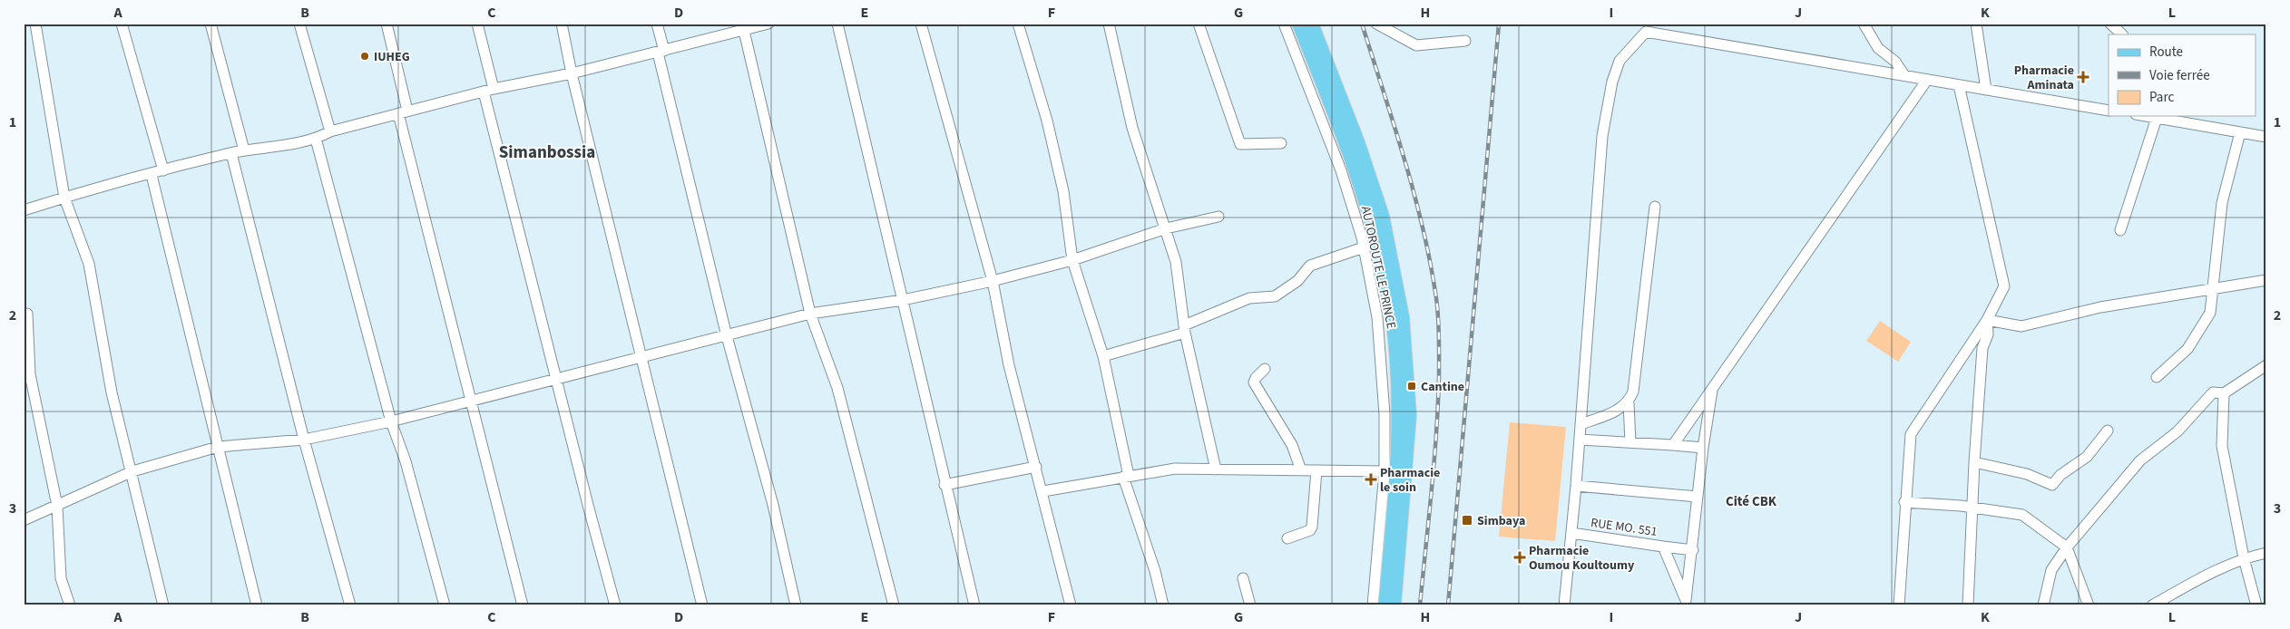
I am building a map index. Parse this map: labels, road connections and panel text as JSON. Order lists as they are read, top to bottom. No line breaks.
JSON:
{"streets":{"main road":["AUTOROUTE LE PRINCE"],"street":["RUE MO. 551"]},"districts":["Simanbossia","Cité CBK"],"places":{"other":["IUHEG"],"health":["Pharmacie Aminata","Pharmacie le soin","Pharmacie Oumou Koultoumy"],"transit":["Cantine","Simbaya"]},"legend":["Route","Voie ferrée","Parc"],"grid":{"columns":["A","B","C","D","E","F","G","H","I","J","K","L"],"rows":["1","2","3"]}}
